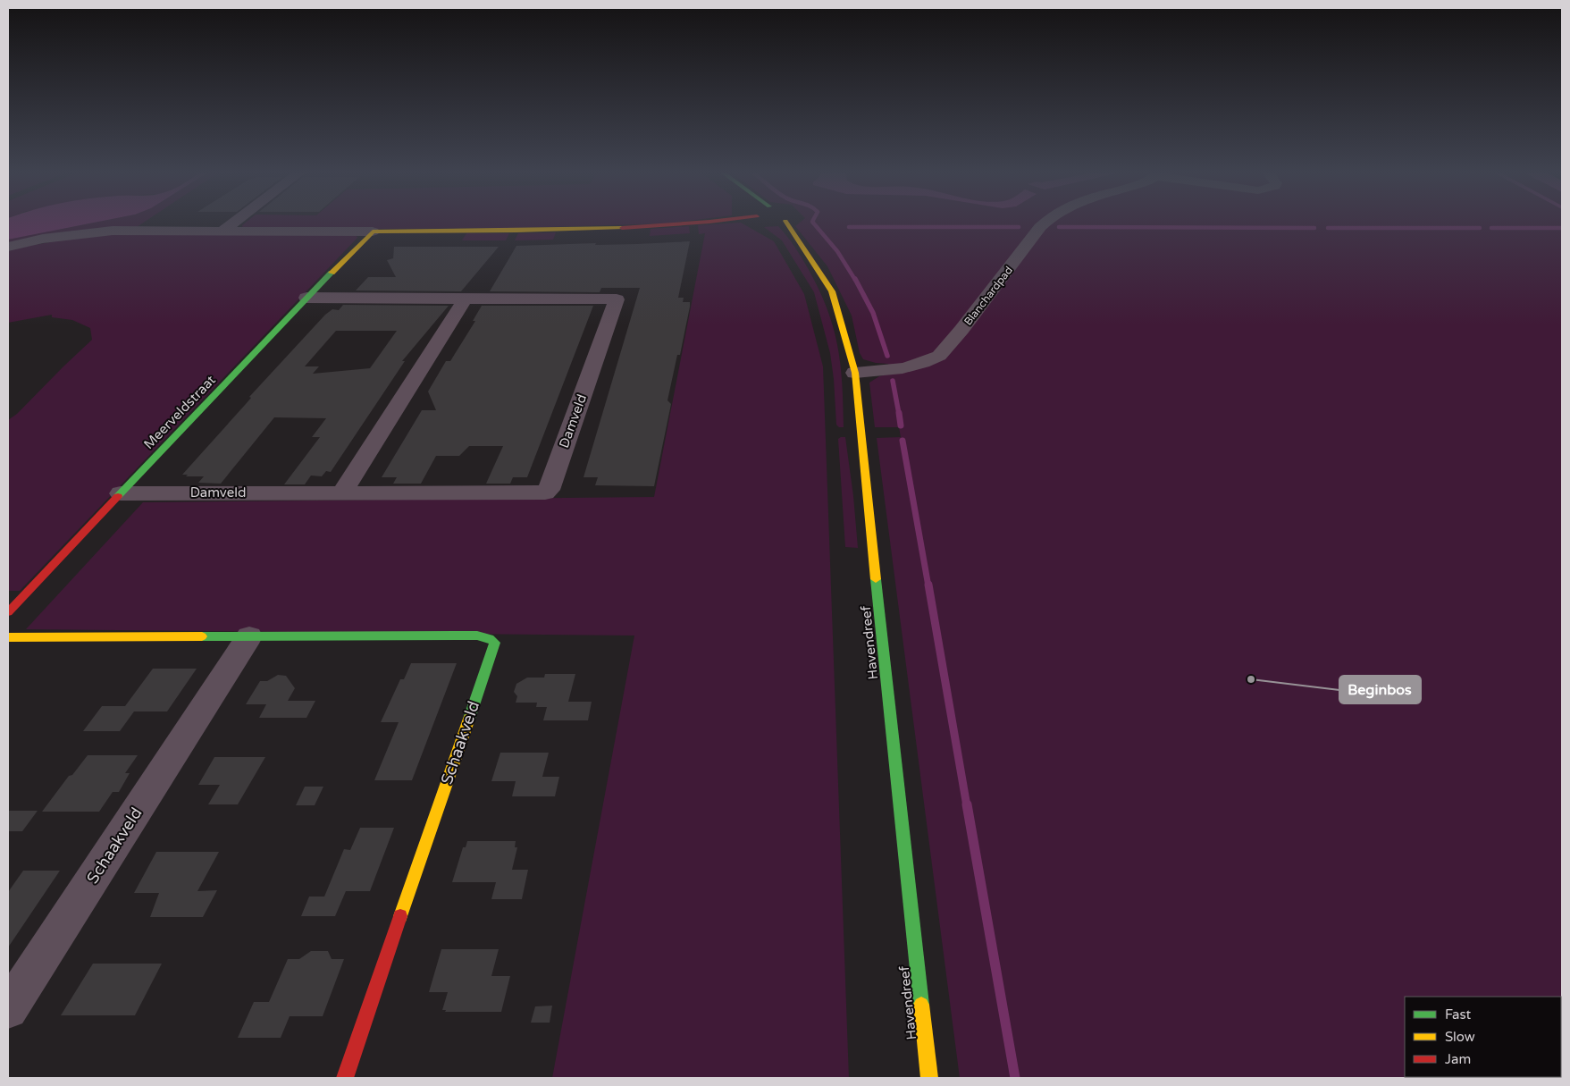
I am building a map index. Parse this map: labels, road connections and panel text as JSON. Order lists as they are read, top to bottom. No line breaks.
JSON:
{"streets":{"street":["Blanchardpad","Meerveldstraat","Damveld","Havendreef","Schaakveld"]},"crossings":[["Blanchardpad","Havendreef"],["Meerveldstraat","Damveld"]],"places":["Beginbos"],"legend":["Fast","Slow","Jam"]}
